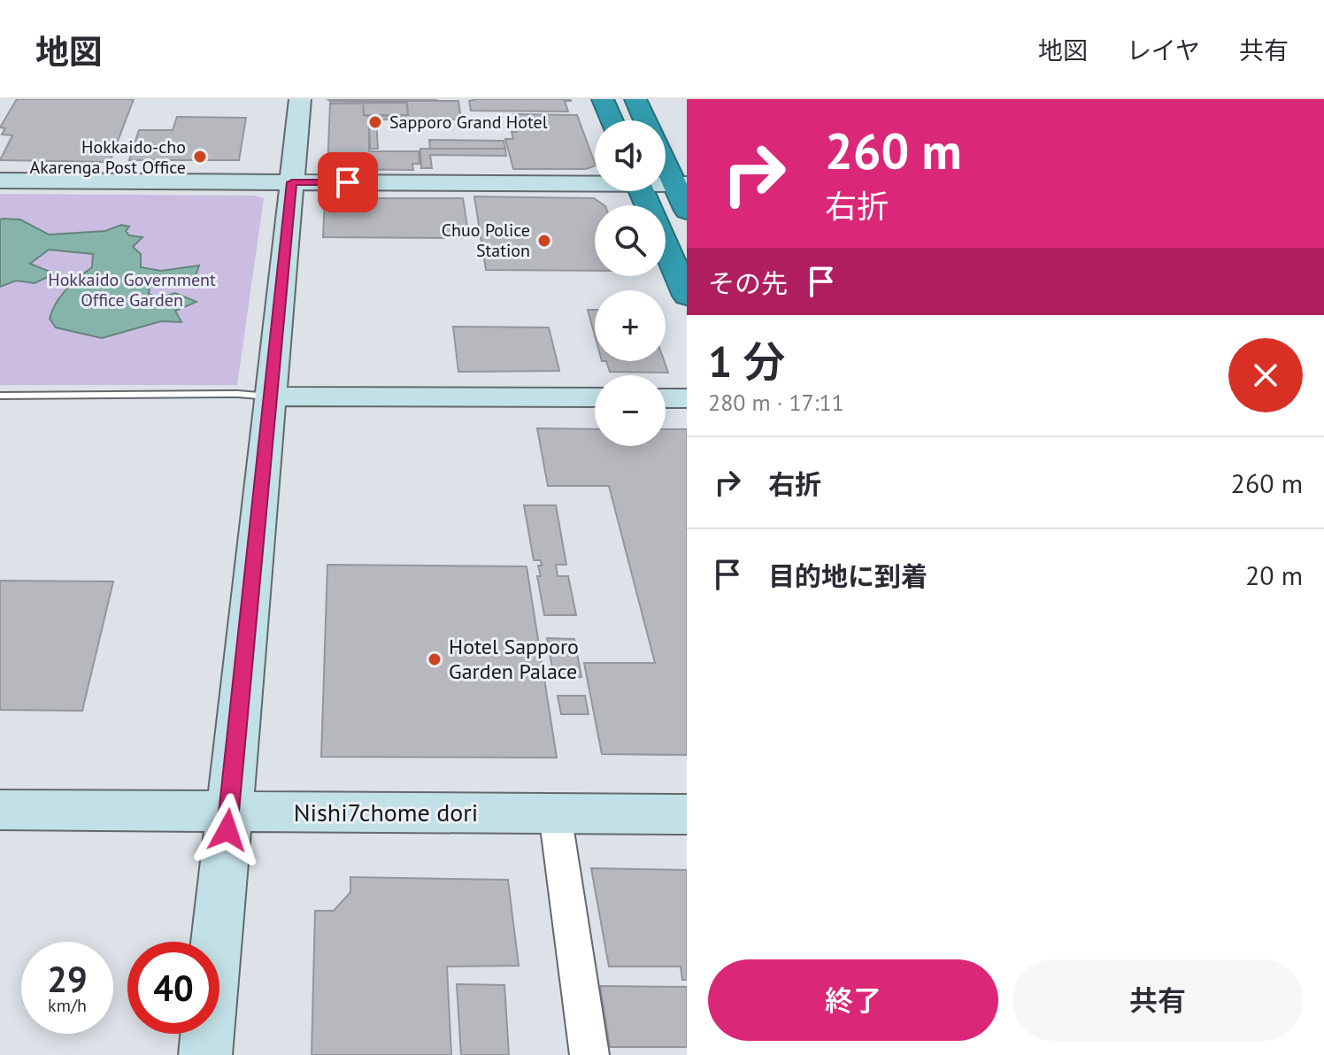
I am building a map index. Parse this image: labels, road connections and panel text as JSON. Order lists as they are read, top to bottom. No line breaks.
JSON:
{"streets":{"street":["Nishi7chome dori"]},"parks":["Hokkaido Government Office Garden"],"places":["Sapporo Grand Hotel","Hokkaido-cho Akarenga Post Office","Chuo Police Station","Hotel Sapporo Garden Palace"],"page":{"header":"地図","nav":["地図","レイヤ","共有"],"turn":["260 m","右折"],"map_buttons":["+","−"],"then":"その先","heading":["1 分","280 m · 17:11"],"list":[{"name":"右折","value":"260 m"},{"name":"目的地に到着","value":"20 m"}],"speed":"29 km/h","limit":"40","buttons":["終了","共有"]}}
